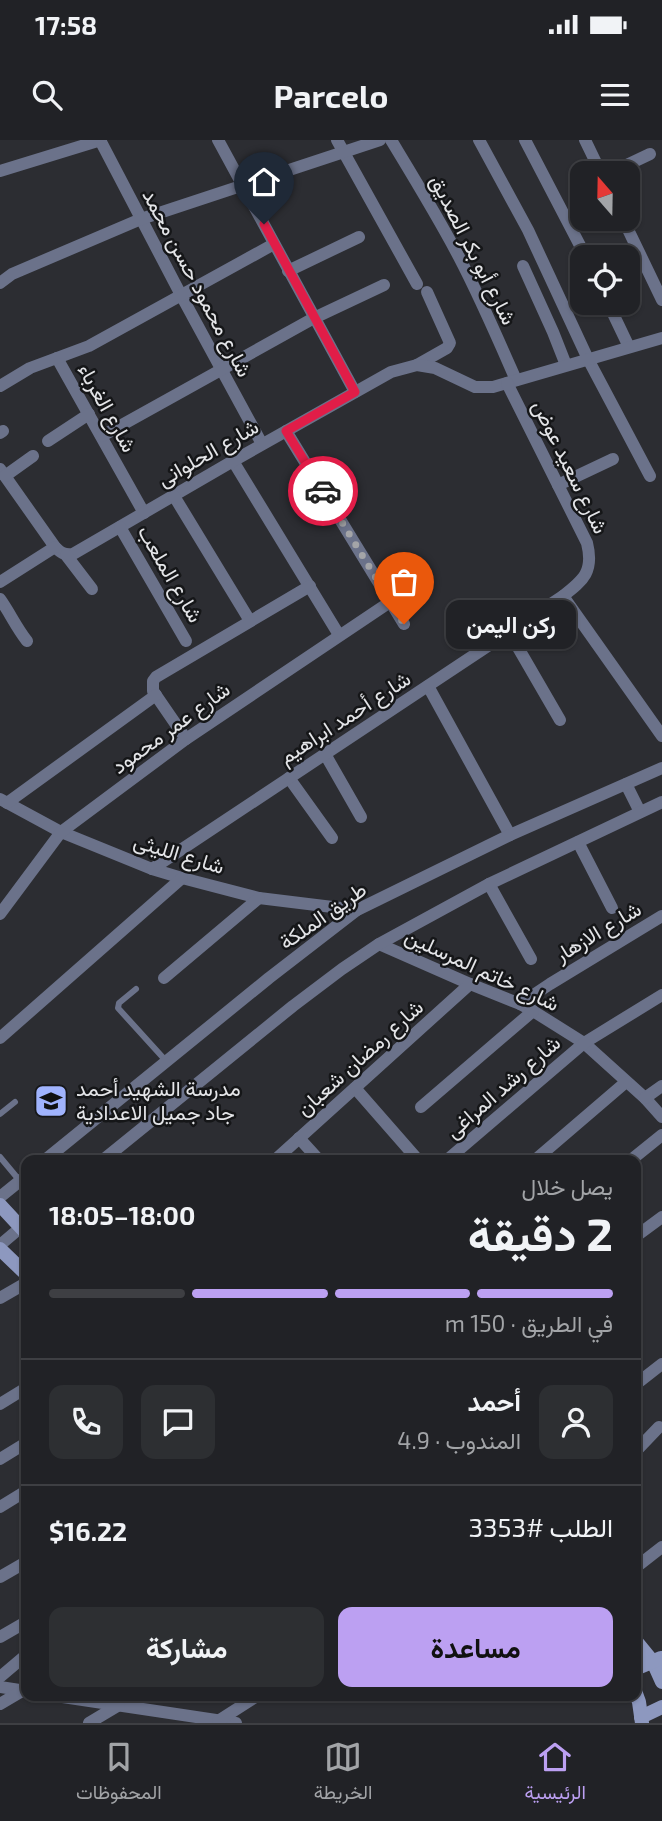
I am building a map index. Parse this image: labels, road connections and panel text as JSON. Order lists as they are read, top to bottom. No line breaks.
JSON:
{"streets":{"street":["شارع أبو بكر الصديق","شارع محمود حسن محمد","شارع الغرباء","شارع الحلوانى","شارع سعيد عوض","شارع الملعب","شارع أحمد ابراهيم","شارع عمر محمود","شارع الليثى","طريق الملكة","شارع الازهار","شارع خاتم المرسلين","شارع رمضان شعبان","شارع رشد المراغى"]},"crossings":[["شارع أبو بكر الصديق","شارع سعيد عوض"],["شارع محمود حسن محمد","شارع الحلوانى"],["شارع الغرباء","شارع الحلوانى"],["شارع الحلوانى","شارع الملعب"],["شارع سعيد عوض","شارع أحمد ابراهيم"],["شارع أحمد ابراهيم","شارع الليثى"],["شارع عمر محمود","شارع الليثى"],["شارع الليثى","طريق الملكة"],["شارع الازهار","شارع خاتم المرسلين"],["شارع خاتم المرسلين","شارع رمضان شعبان"],["شارع خاتم المرسلين","شارع رشد المراغى"]],"places":{"other":["ركن اليمن"],"school or university":["مدرسة الشهيد أحمد جاد جميل الاعدادية"]},"north":"top","page":{"status":"17:58","header":"Parcelo","bubble":"ركن اليمن","heading":["2 دقيقة","يصل خلال","18:00–18:05"],"panel":["أحمد","المندوب · 4.9","الطلب #3353","$16.22"],"bar":"في الطريق · 150 m","buttons":["مساعدة","مشاركة"],"tabs":["الرئيسية","الخريطة","المحفوظات"]}}
